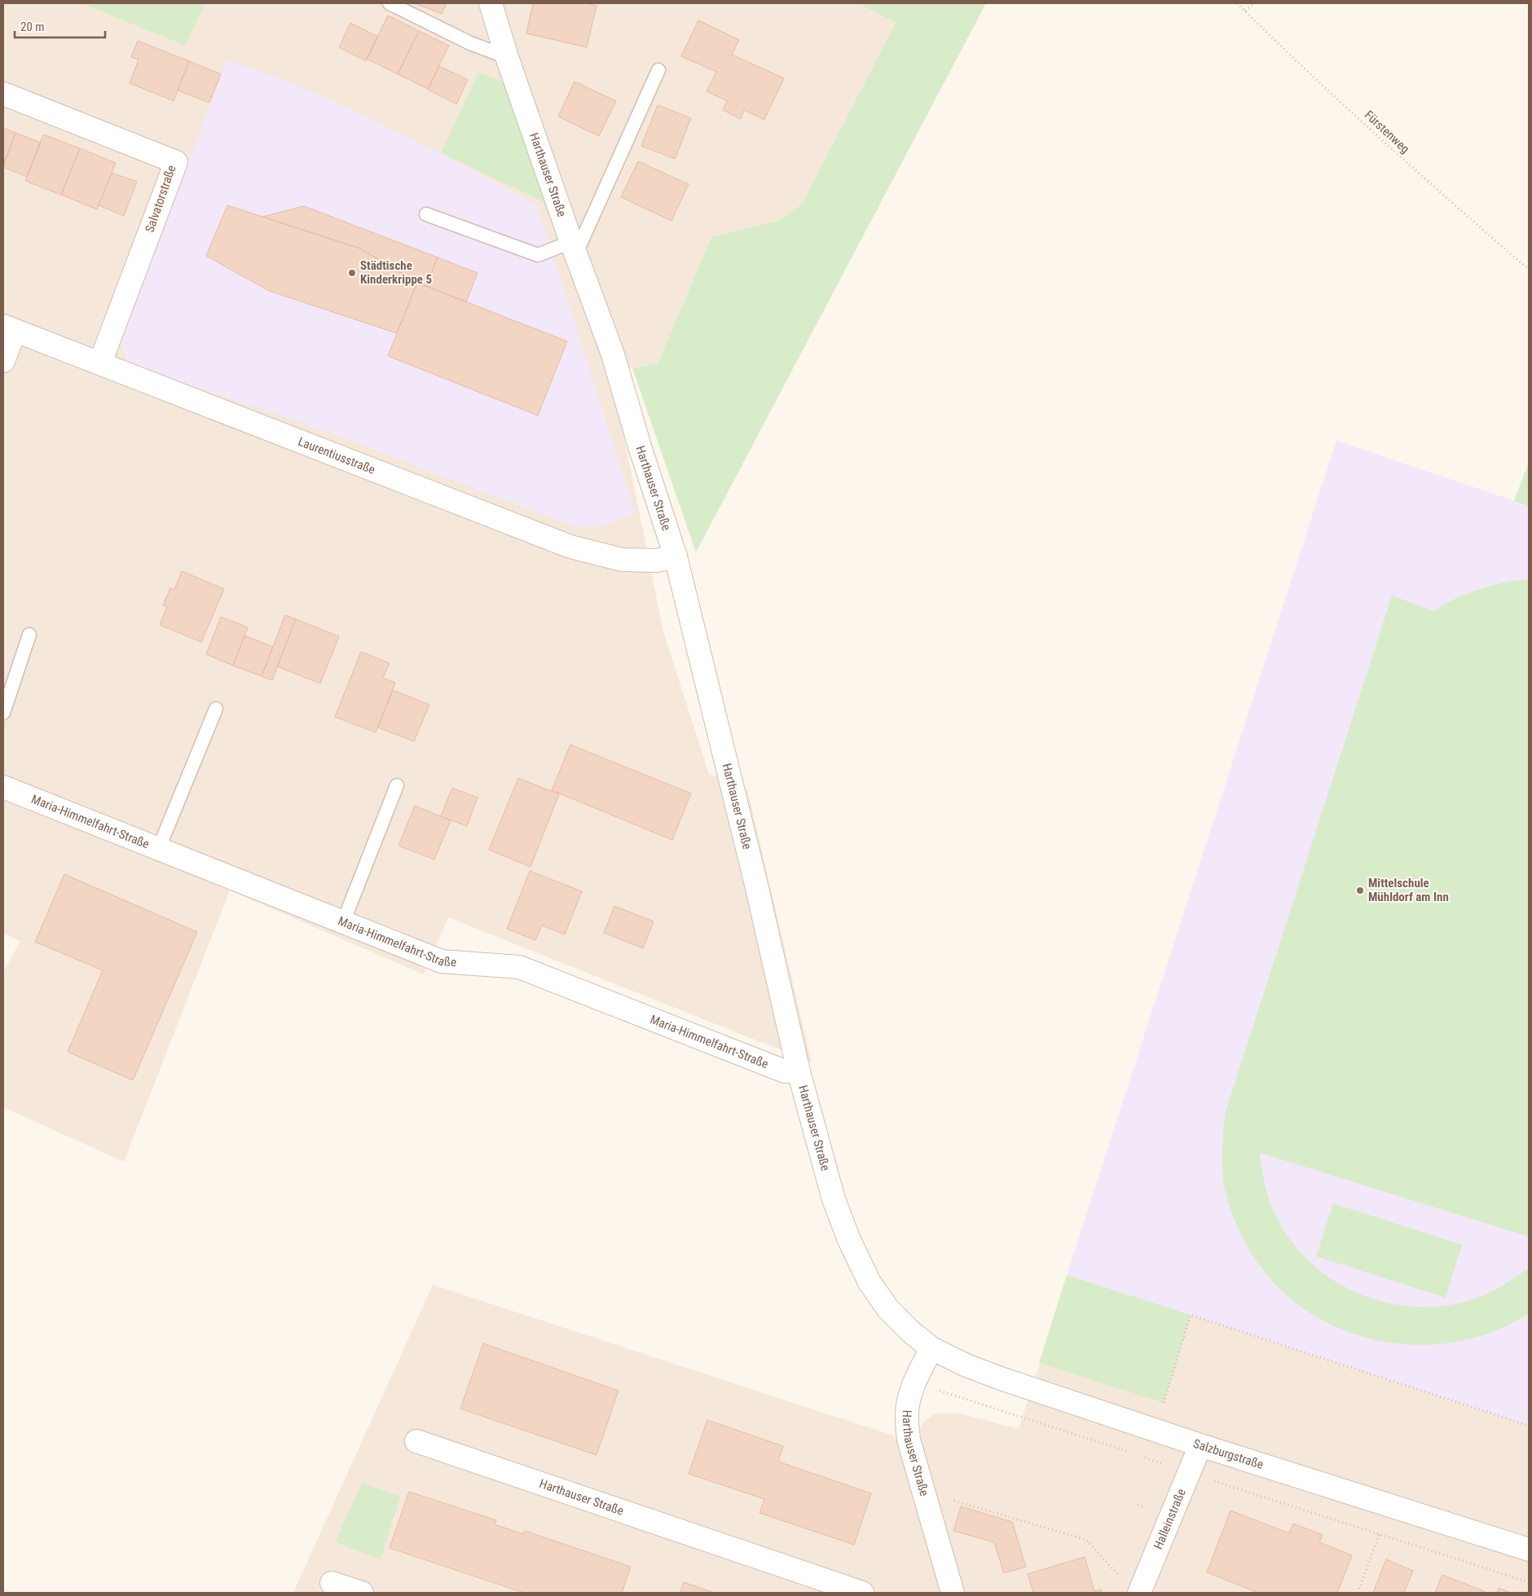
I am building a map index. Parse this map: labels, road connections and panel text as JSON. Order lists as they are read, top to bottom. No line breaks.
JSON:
{"streets":{"street":["Harthauser Straße","Salvatorstraße","Laurentiusstraße","Maria-Himmelfahrt-Straße","Salzburgstraße","Halleinstraße"],"path":["Fürstenweg"]},"crossings":[["Harthauser Straße","Laurentiusstraße"],["Harthauser Straße","Maria-Himmelfahrt-Straße"],["Harthauser Straße","Salzburgstraße"],["Salvatorstraße","Laurentiusstraße"],["Salzburgstraße","Halleinstraße"]],"places":["Städtische Kinderkrippe 5","Mittelschule Mühldorf am Inn"],"scale_bar":"20 m"}
